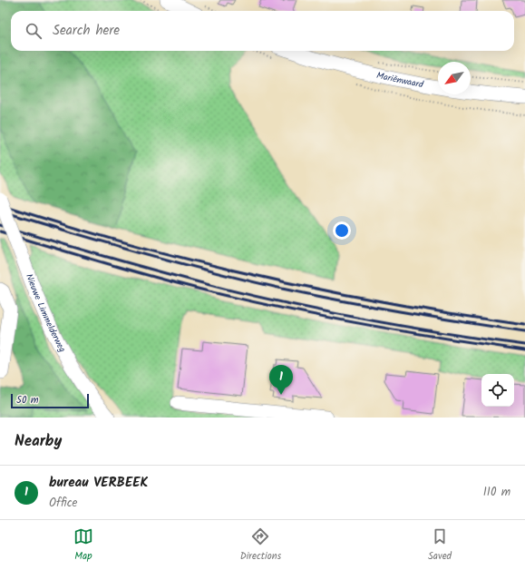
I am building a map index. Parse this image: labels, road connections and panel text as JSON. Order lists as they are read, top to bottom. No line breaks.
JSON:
{"streets":{"street":["Mariënwaard","Nieuwe Limmelderweg"]},"scale_bar":"50 m","north":"bottom left","page":{"search":"Search here","pins":"1","scale":"50 m","heading":"Nearby","list":[{"mark":"1","name":"bureau VERBEEK","note":"Office","value":"110 m"}],"nav":["Map","Directions","Saved"]}}
